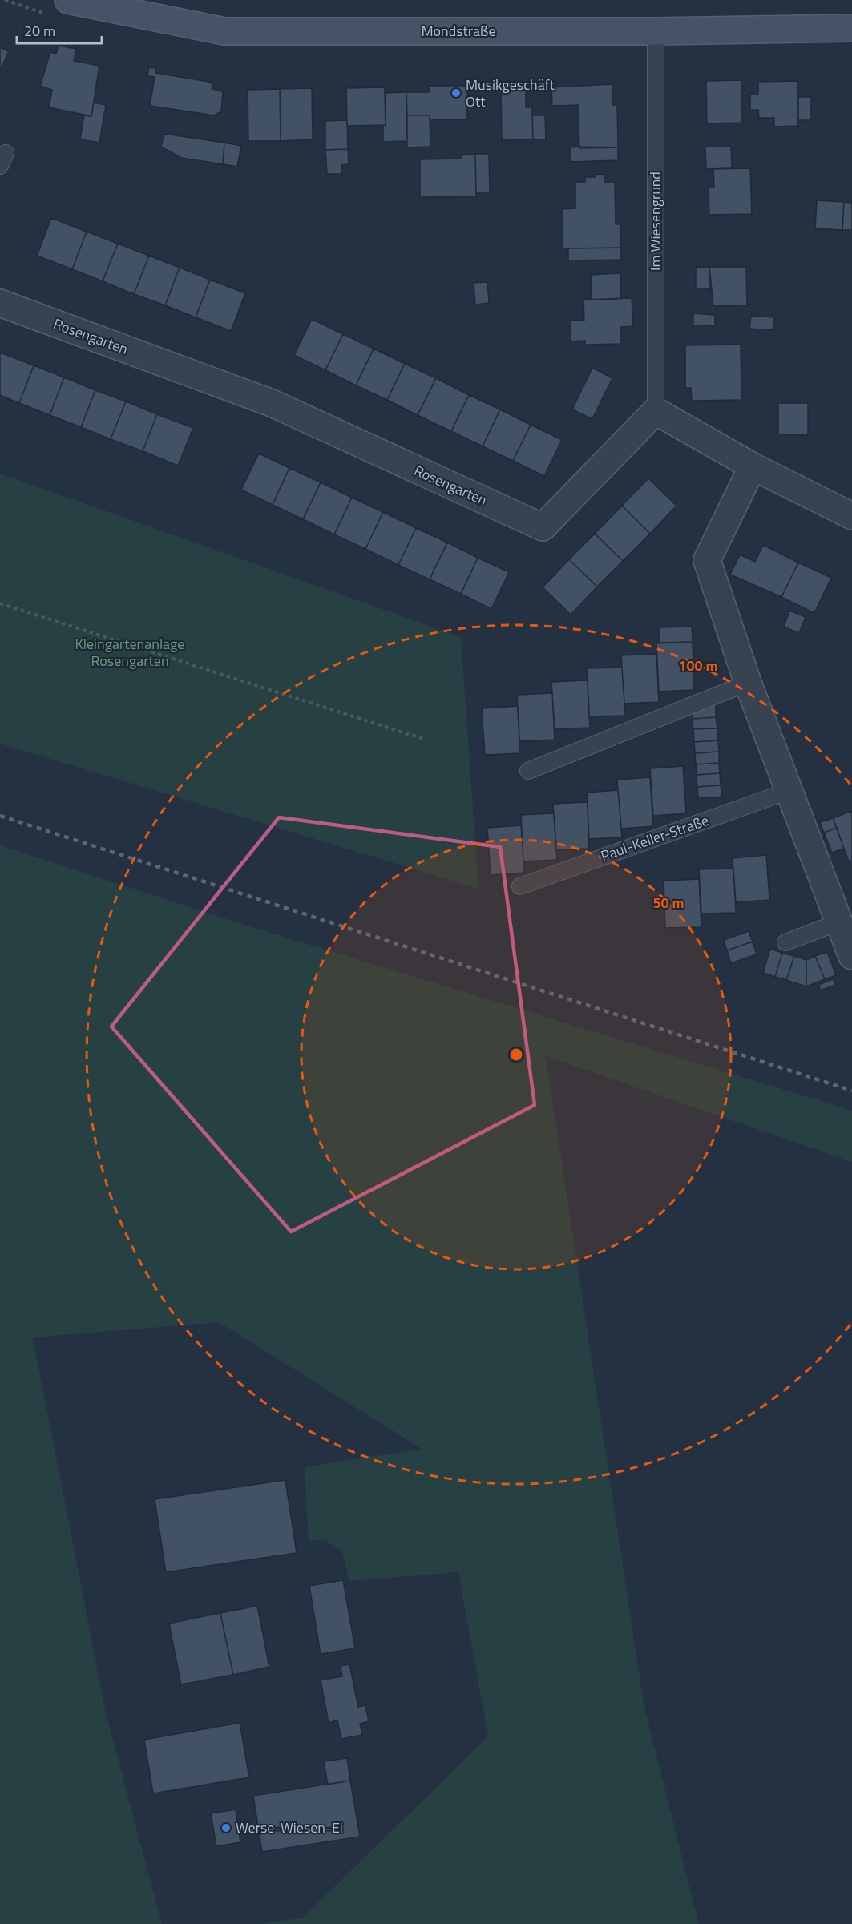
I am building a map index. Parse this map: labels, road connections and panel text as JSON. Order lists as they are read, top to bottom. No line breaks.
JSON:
{"streets":{"street":["Mondstraße","Rosengarten"],"lane":["Im Wiesengrund","Paul-Keller-Straße"]},"crossings":[["Mondstraße","Im Wiesengrund"],["Im Wiesengrund","Rosengarten"]],"parks":["Kleingartenanlage Rosengarten"],"places":["Musikgeschäft Ott","Werse-Wiesen-Ei"],"scale_bar":"20 m","rings":["100 m","50 m"]}
